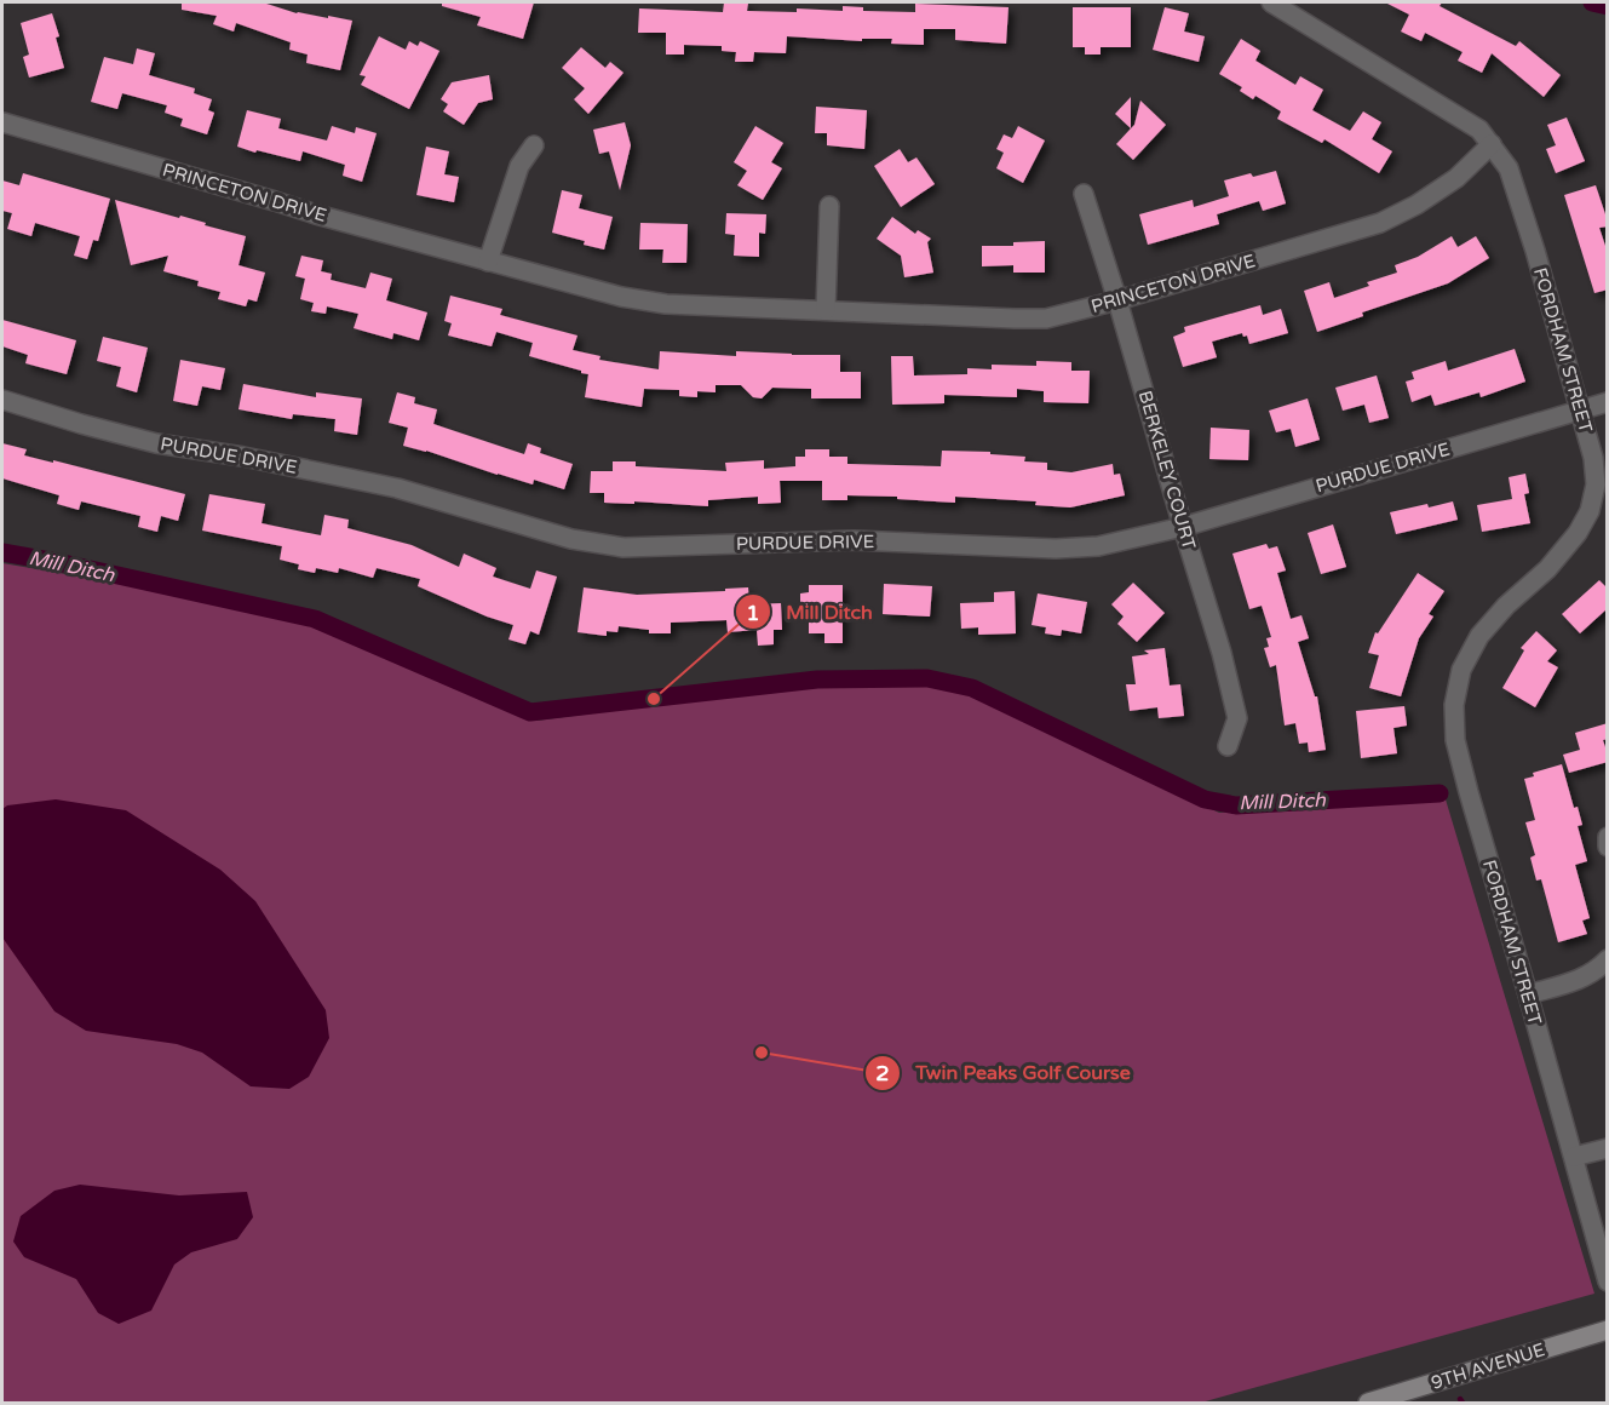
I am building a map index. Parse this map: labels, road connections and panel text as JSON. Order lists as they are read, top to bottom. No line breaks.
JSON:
{"streets":{"main road":["9TH AVENUE"],"street":["PRINCETON DRIVE","FORDHAM STREET","PURDUE DRIVE","BERKELEY COURT"]},"crossings":[["PRINCETON DRIVE","FORDHAM STREET"],["PRINCETON DRIVE","BERKELEY COURT"],["FORDHAM STREET","PURDUE DRIVE"],["PURDUE DRIVE","BERKELEY COURT"]],"water":["Mill Ditch"],"places":["Mill Ditch","Twin Peaks Golf Course"]}
